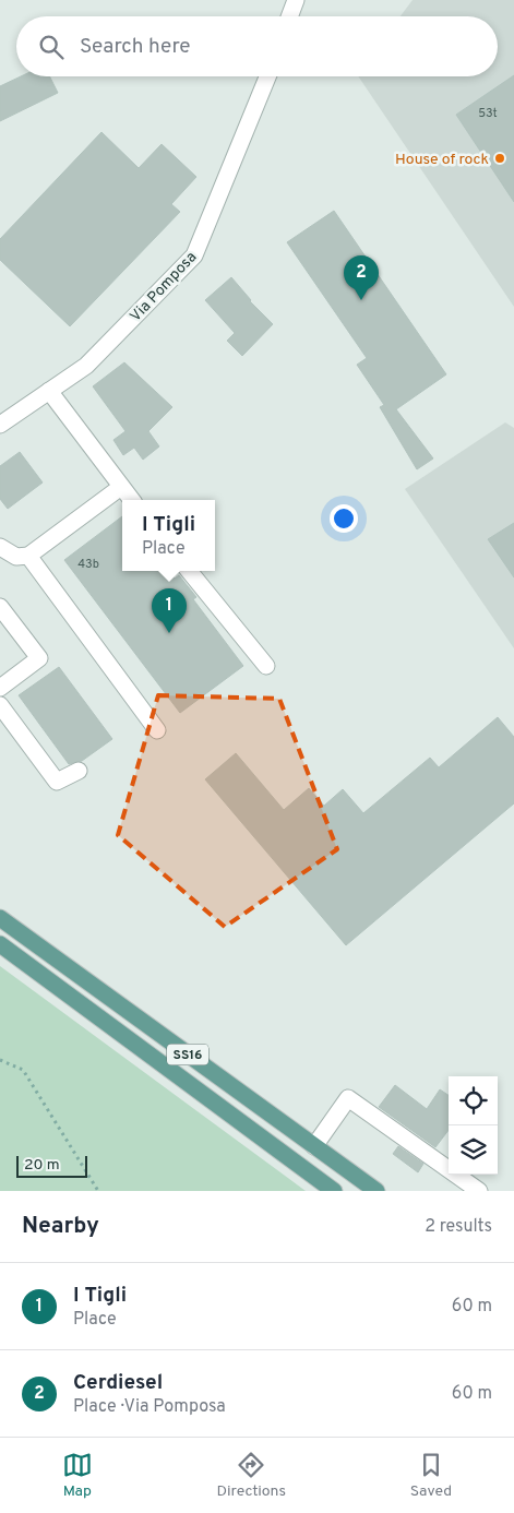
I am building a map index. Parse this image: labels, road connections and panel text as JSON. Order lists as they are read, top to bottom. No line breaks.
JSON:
{"streets":{"main road":["SS16"],"street":["Via Pomposa"]},"places":["House of rock"],"house_numbers":["53t","43b"],"scale_bar":"20 m","page":{"search":"Search here","pins":["2","1"],"popup":["I Tigli","Place"],"scale":"20 m","heading":["Nearby","2 results"],"list":[{"mark":"1","name":"I Tigli","note":"Place","value":"60 m"},{"mark":"2","name":"Cerdiesel","note":"Place · Via Pomposa","value":"60 m"}],"nav":["Map","Directions","Saved"]}}
